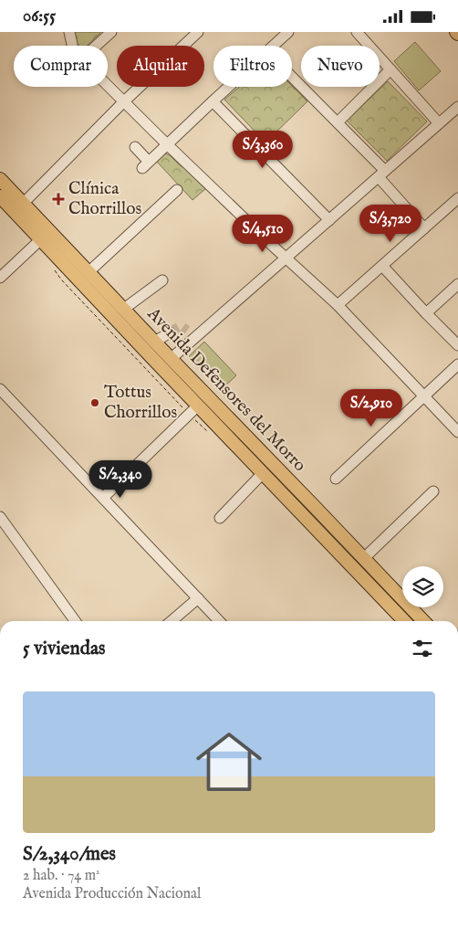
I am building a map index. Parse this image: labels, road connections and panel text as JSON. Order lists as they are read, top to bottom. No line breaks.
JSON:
{"streets":{"main road":["Avenida Defensores del Morro"]},"places":{"health":["Clínica Chorrillos"],"other":["Tottus Chorrillos"]},"page":{"status":"06:55","chip":["Comprar","Alquilar","Filtros","Nuevo"],"price":["S/3,360","S/3,720","S/4,510","S/2,910","S/2,340"],"heading":"5 viviendas","list":[{"name":"S/2,340/mes","note":"2 hab. · 74 m² · Avenida Producción Nacional"}]}}
